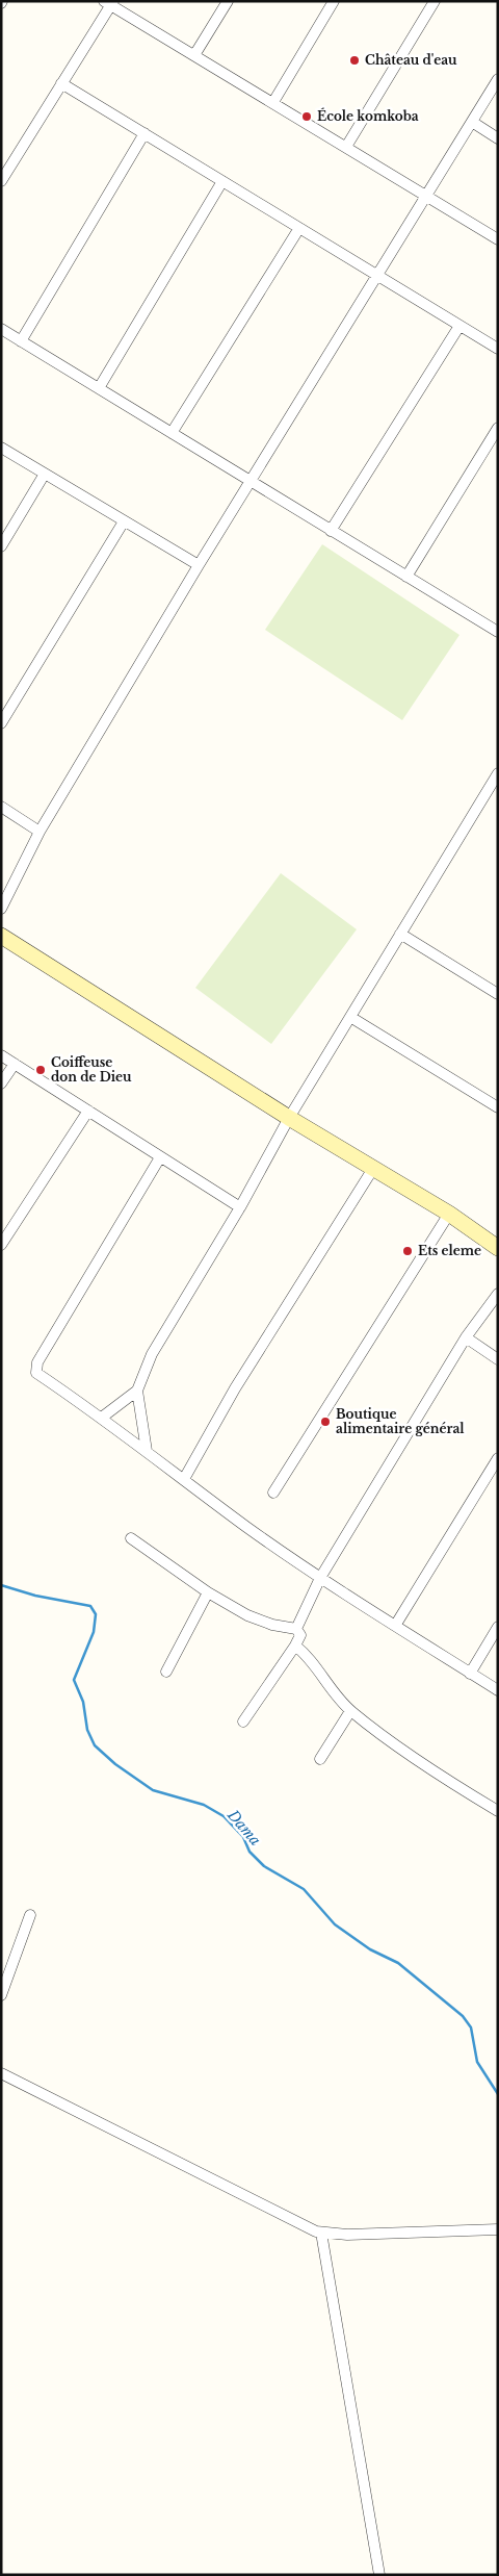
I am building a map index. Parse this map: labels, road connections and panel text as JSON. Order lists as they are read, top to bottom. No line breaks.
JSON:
{"water":["Dama"],"places":["Château d'eau","École komkoba","Coiffeuse don de Dieu","Ets eleme","Boutique alimentaire général"]}
